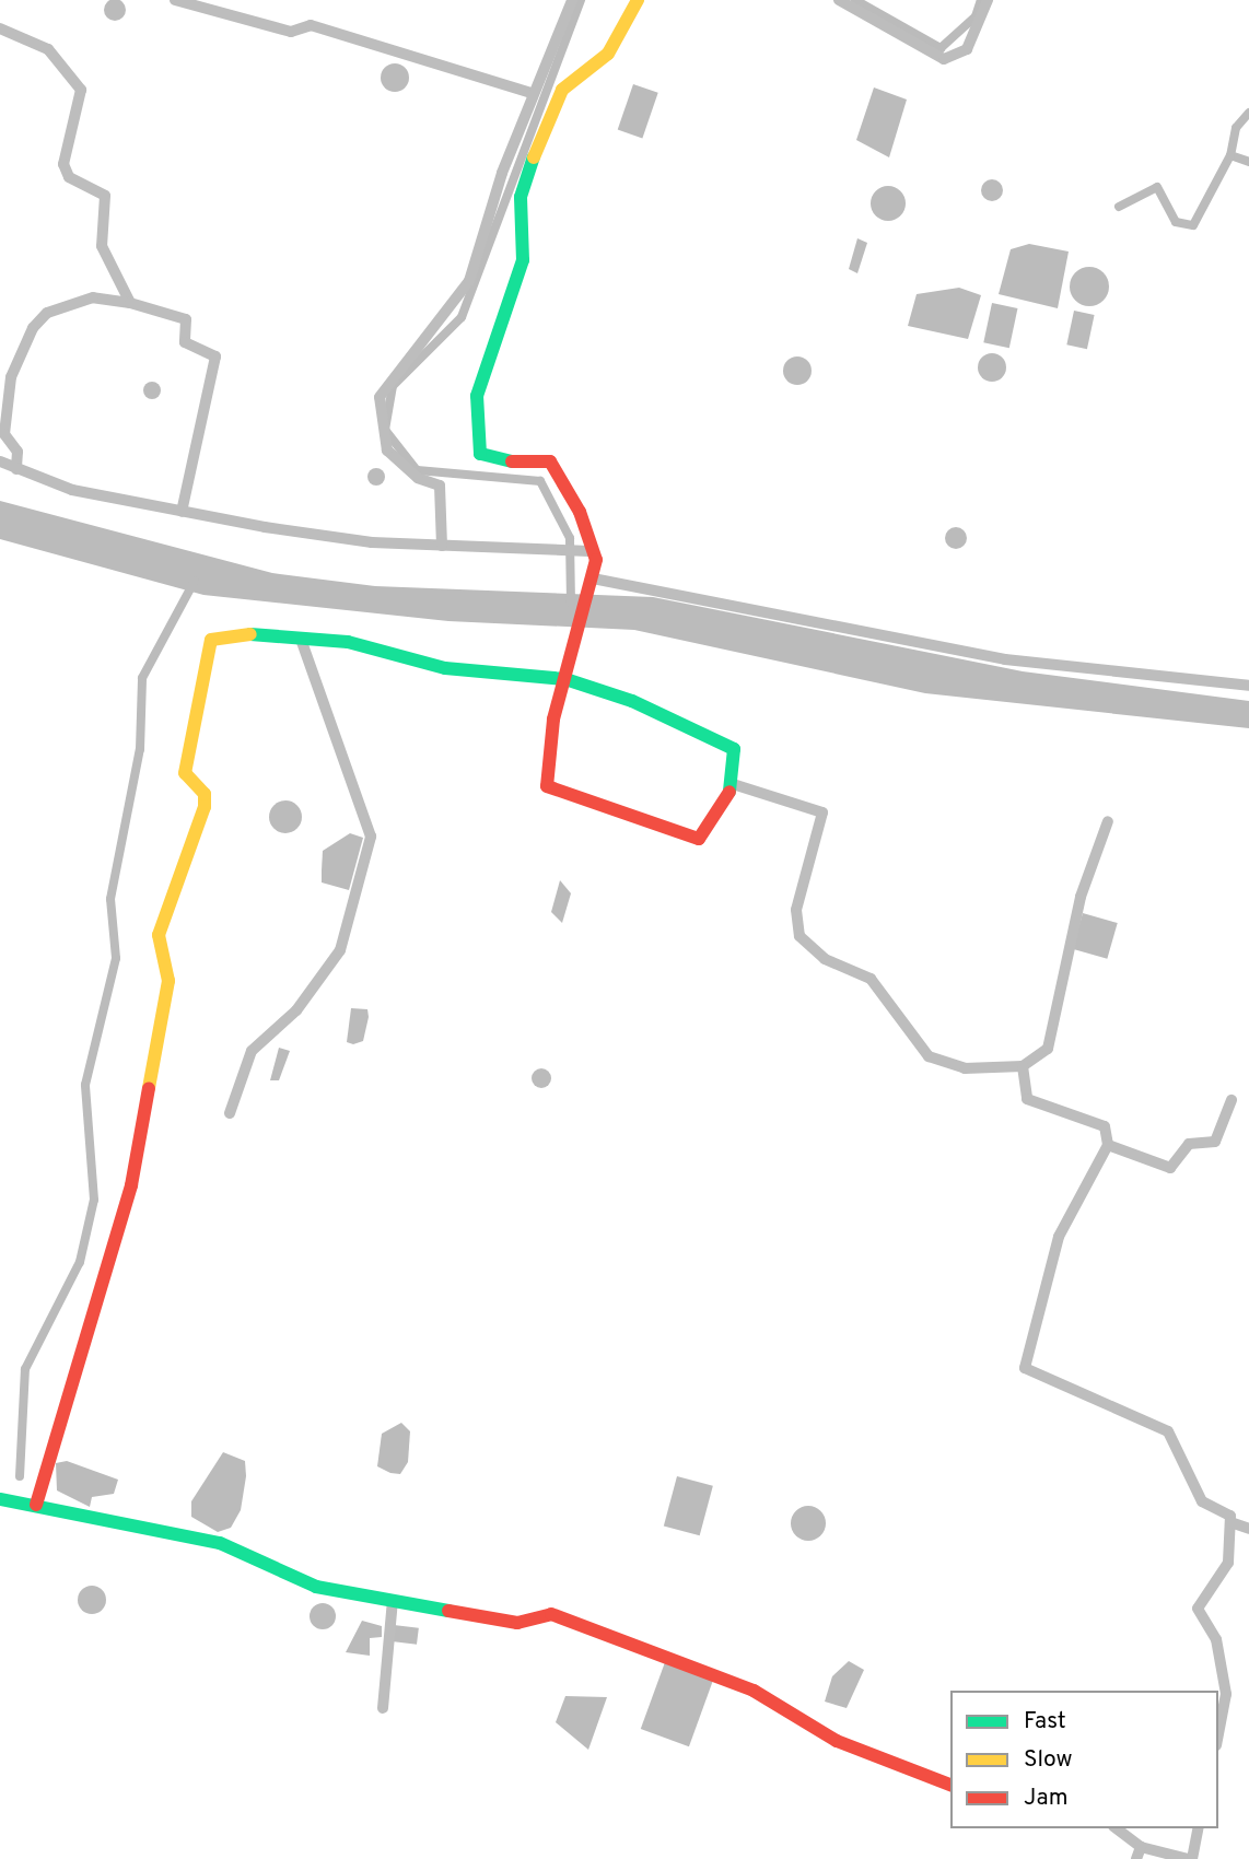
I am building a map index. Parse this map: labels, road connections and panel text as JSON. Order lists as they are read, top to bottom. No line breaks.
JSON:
{"legend":["Fast","Slow","Jam"]}
